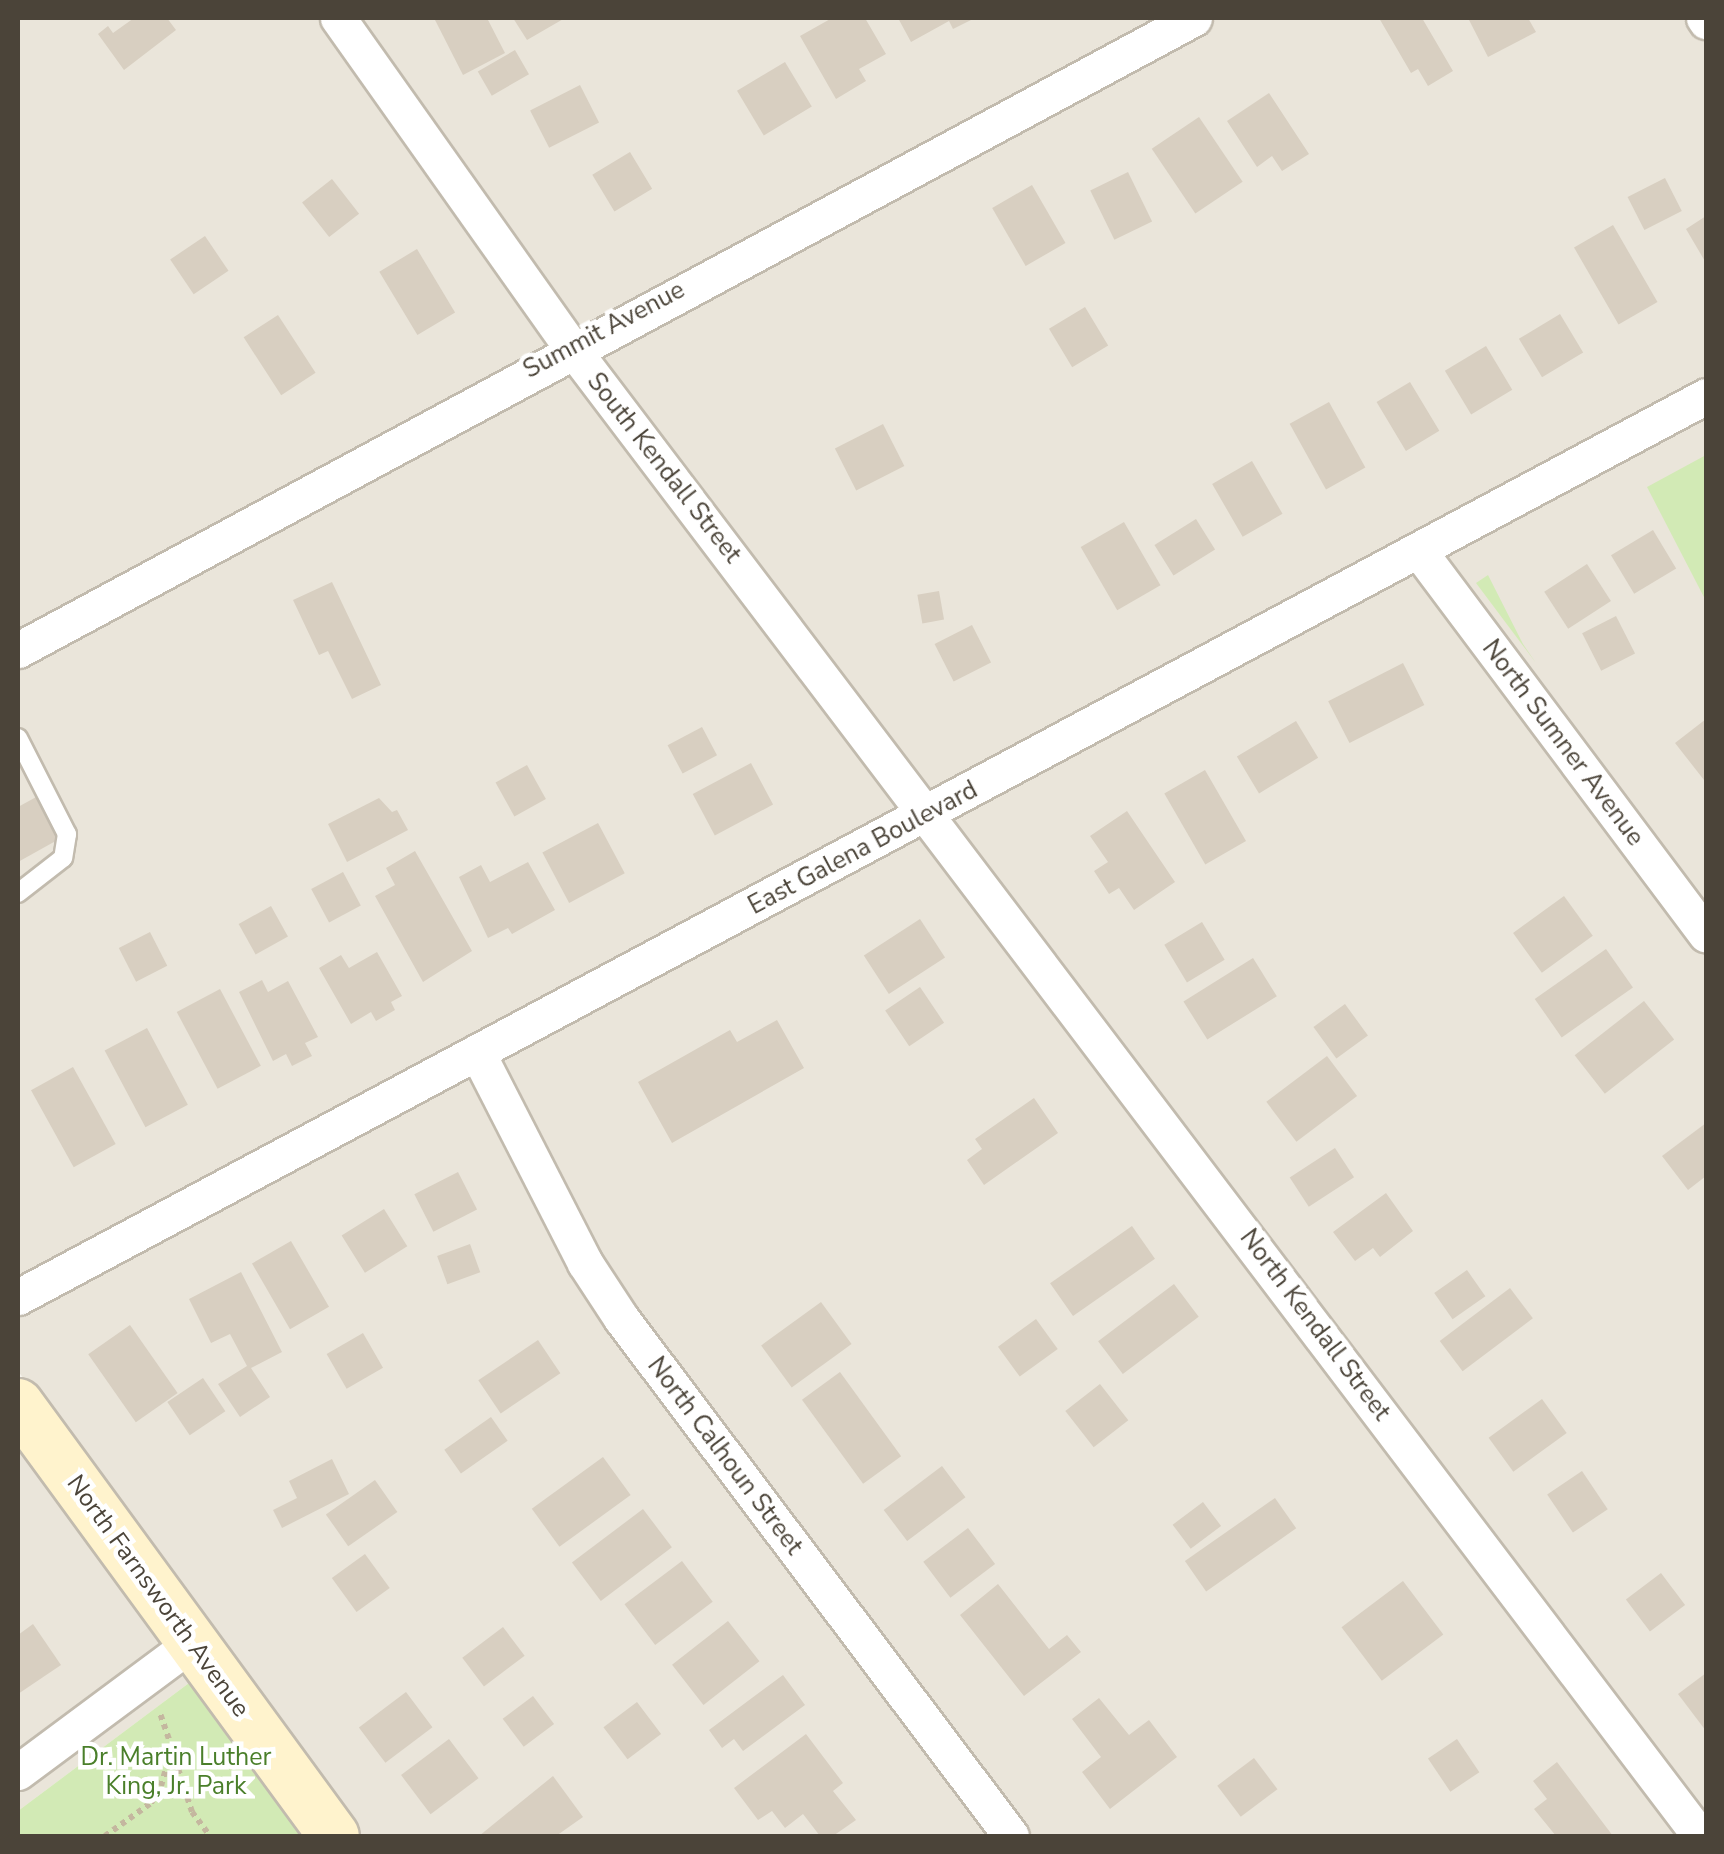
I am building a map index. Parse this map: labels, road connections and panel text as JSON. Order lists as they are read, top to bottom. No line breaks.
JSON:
{"streets":{"street":["Summit Avenue","South Kendall Street","North Sumner Avenue","East Galena Boulevard","North Kendall Street","North Calhoun Street","North Farnsworth Avenue"]},"crossings":[["Summit Avenue","South Kendall Street"],["South Kendall Street","East Galena Boulevard"],["South Kendall Street","North Kendall Street"],["North Sumner Avenue","East Galena Boulevard"],["East Galena Boulevard","North Kendall Street"],["East Galena Boulevard","North Calhoun Street"]],"parks":["Dr. Martin Luther King, Jr. Park"]}
